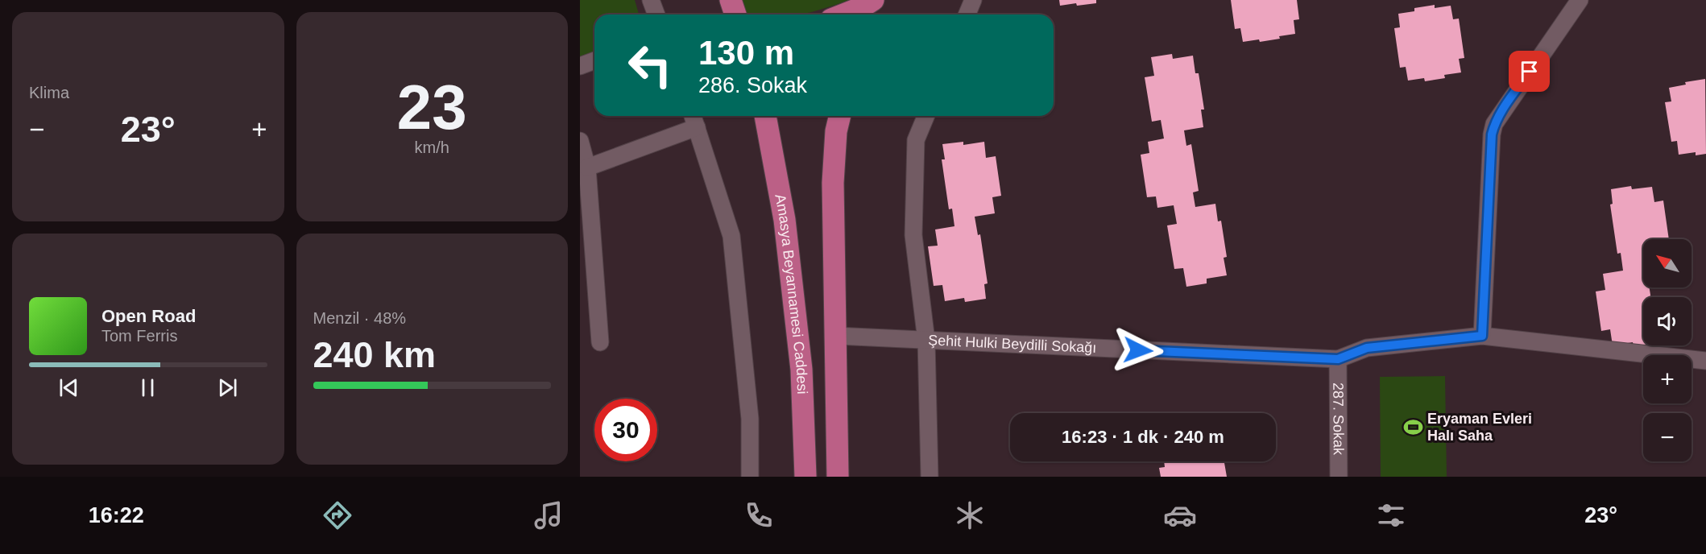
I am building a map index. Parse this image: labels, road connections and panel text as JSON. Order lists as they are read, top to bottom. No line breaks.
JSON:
{"streets":{"main road":["Amasya Beyannamesi Caddesi"],"street":["Şehit Hulki Beydilli Sokağı","287. Sokak"]},"crossings":[["Şehit Hulki Beydilli Sokağı","287. Sokak"]],"places":{"sports":["Eryaman Evleri Halı Saha"]},"north":"top left","page":{"tile":["Klima",["23","km/h"],["Menzil · 48%","240 km"]],"turn":["130 m","286. Sokak"],"heat":["−","23°","+"],"map_buttons":["+","−"],"song":["Open Road","Tom Ferris"],"limit":"30","trip":"16:23 · 1 dk · 240 m","tabs":["16:22","23°"]}}
